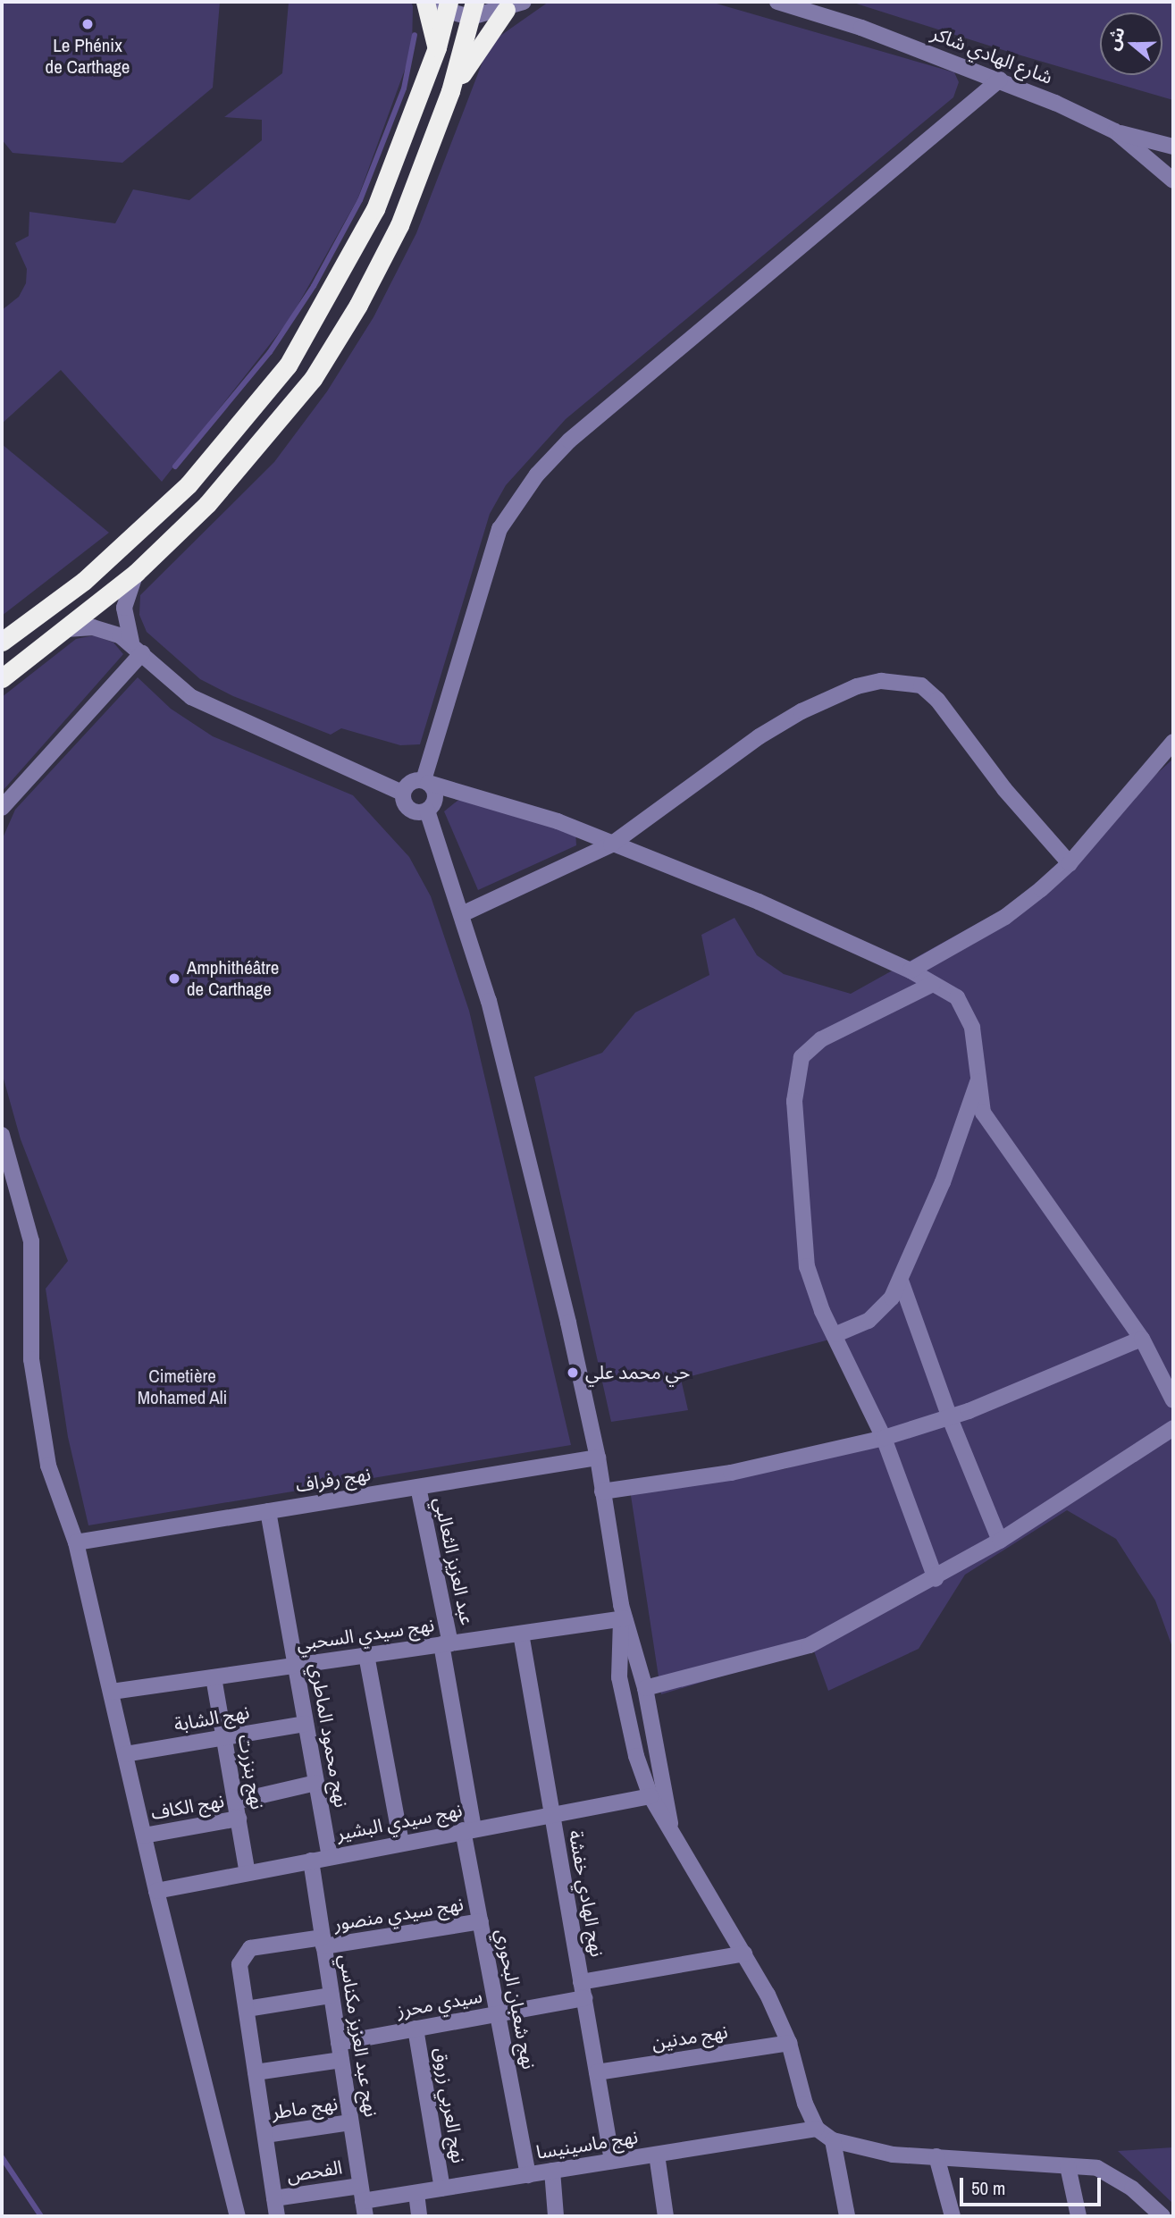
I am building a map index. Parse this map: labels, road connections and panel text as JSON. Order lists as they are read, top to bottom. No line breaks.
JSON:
{"streets":{"street":["شارع الهادي شاكر","نهج رفراف","عبد العزيز الثعالبي","نهج سيدي السحبي","نهج الشابة","نهج محمود الماطري","نهج بنزرت","نهج الكاف","نهج سيدي البشير","نهج الهادي خفشة","نهج سيدي منصور","نهج شعبان البحوري","سيدي محرز","نهج عبد العزيز مكناسي","نهج مدنين","نهج العربي زروق","نهج ماطر","نهج ماسينيسا","الفحص"]},"crossings":[["نهج رفراف","عبد العزيز الثعالبي"],["نهج رفراف","نهج محمود الماطري"],["عبد العزيز الثعالبي","نهج سيدي السحبي"],["عبد العزيز الثعالبي","نهج شعبان البحوري"],["نهج سيدي السحبي","نهج محمود الماطري"],["نهج سيدي السحبي","نهج بنزرت"],["نهج سيدي السحبي","نهج الهادي خفشة"],["نهج سيدي السحبي","نهج شعبان البحوري"],["نهج الشابة","نهج محمود الماطري"],["نهج الشابة","نهج بنزرت"],["نهج محمود الماطري","نهج سيدي البشير"],["نهج بنزرت","نهج الكاف"],["نهج بنزرت","نهج سيدي البشير"],["نهج سيدي البشير","نهج الهادي خفشة"],["نهج سيدي البشير","نهج شعبان البحوري"],["نهج سيدي البشير","نهج عبد العزيز مكناسي"],["نهج الهادي خفشة","سيدي محرز"],["نهج الهادي خفشة","نهج مدنين"],["نهج الهادي خفشة","نهج ماسينيسا"],["نهج سيدي منصور","نهج شعبان البحوري"],["نهج سيدي منصور","نهج عبد العزيز مكناسي"],["نهج شعبان البحوري","سيدي محرز"],["نهج شعبان البحوري","نهج ماسينيسا"],["سيدي محرز","نهج عبد العزيز مكناسي"],["سيدي محرز","نهج العربي زروق"],["نهج عبد العزيز مكناسي","نهج ماطر"],["نهج عبد العزيز مكناسي","نهج ماسينيسا"],["نهج عبد العزيز مكناسي","الفحص"],["نهج العربي زروق","نهج ماسينيسا"],["نهج ماسينيسا","الفحص"]],"parks":["Cimetière Mohamed Ali"],"places":["Le Phénix de Carthage","Amphithéâtre de Carthage","حي محمد علي"],"scale_bar":"50 m","north":"left"}
